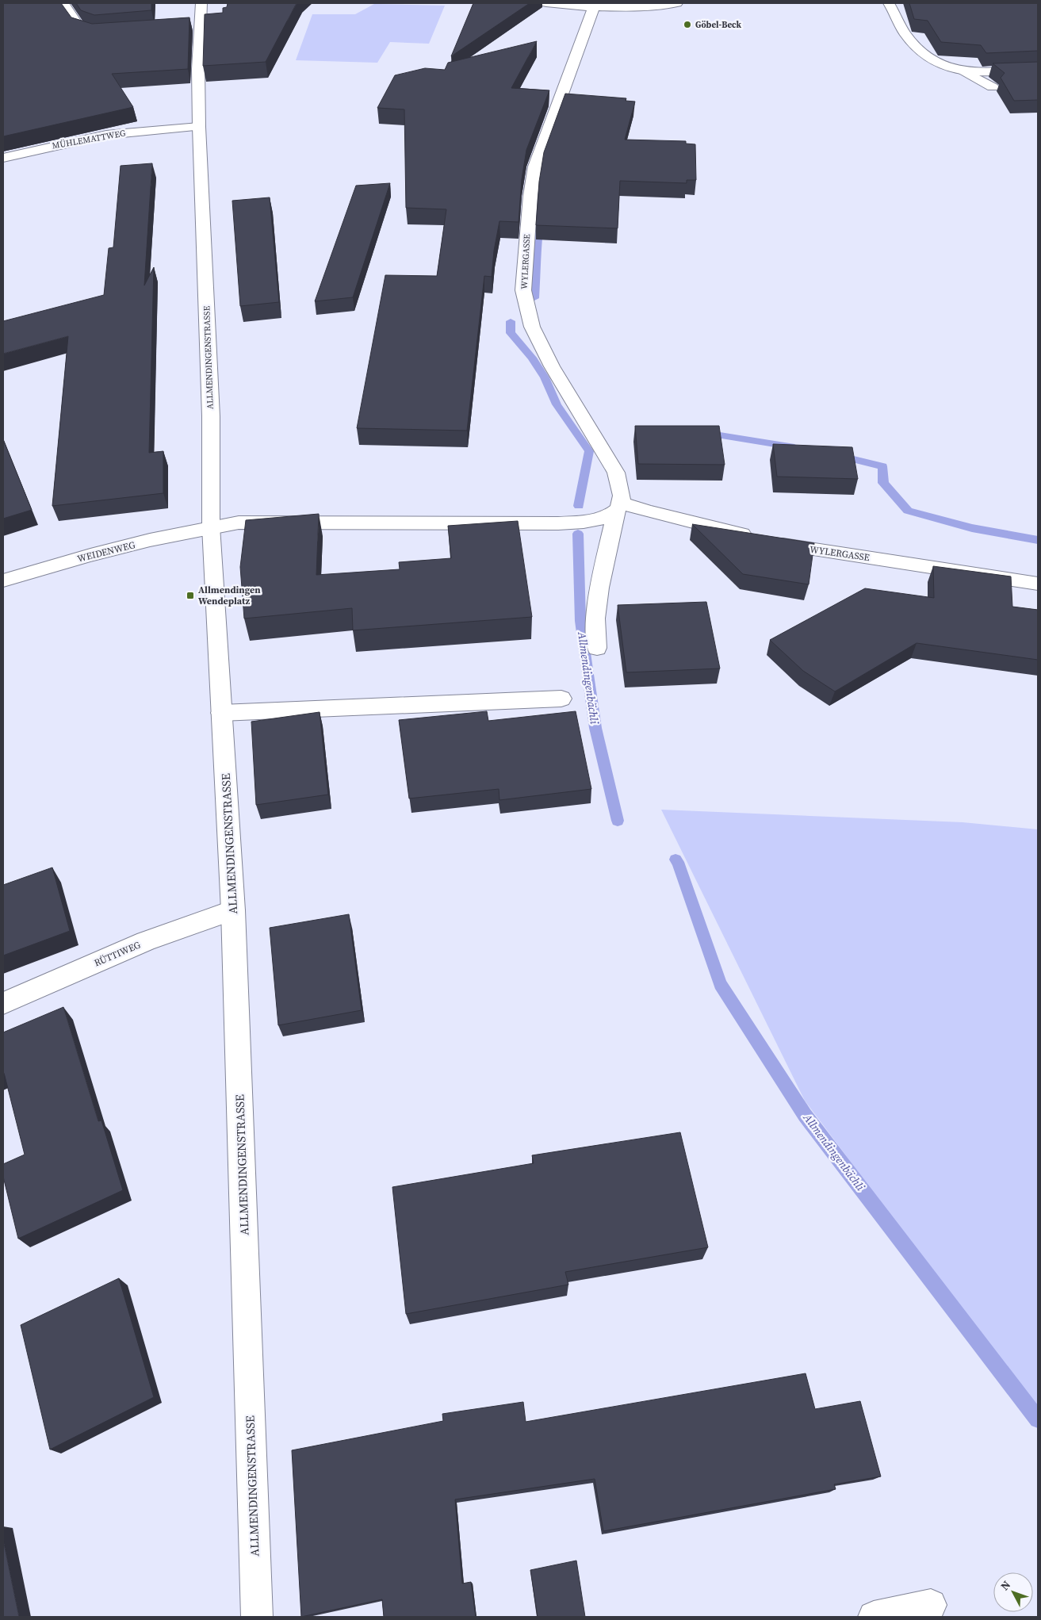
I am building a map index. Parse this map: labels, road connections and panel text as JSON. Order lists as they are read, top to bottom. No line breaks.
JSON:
{"streets":{"street":["MÜHLEMATTWEG","WYLERGASSE","ALLMENDINGENSTRASSE","WEIDENWEG","RÜTTIWEG"]},"crossings":[["MÜHLEMATTWEG","ALLMENDINGENSTRASSE"],["ALLMENDINGENSTRASSE","WEIDENWEG"],["ALLMENDINGENSTRASSE","RÜTTIWEG"]],"water":["Allmendingenbächli"],"places":{"other":["Göbel-Beck"],"transit":["Allmendingen Wendeplatz"]},"north":"top left"}
